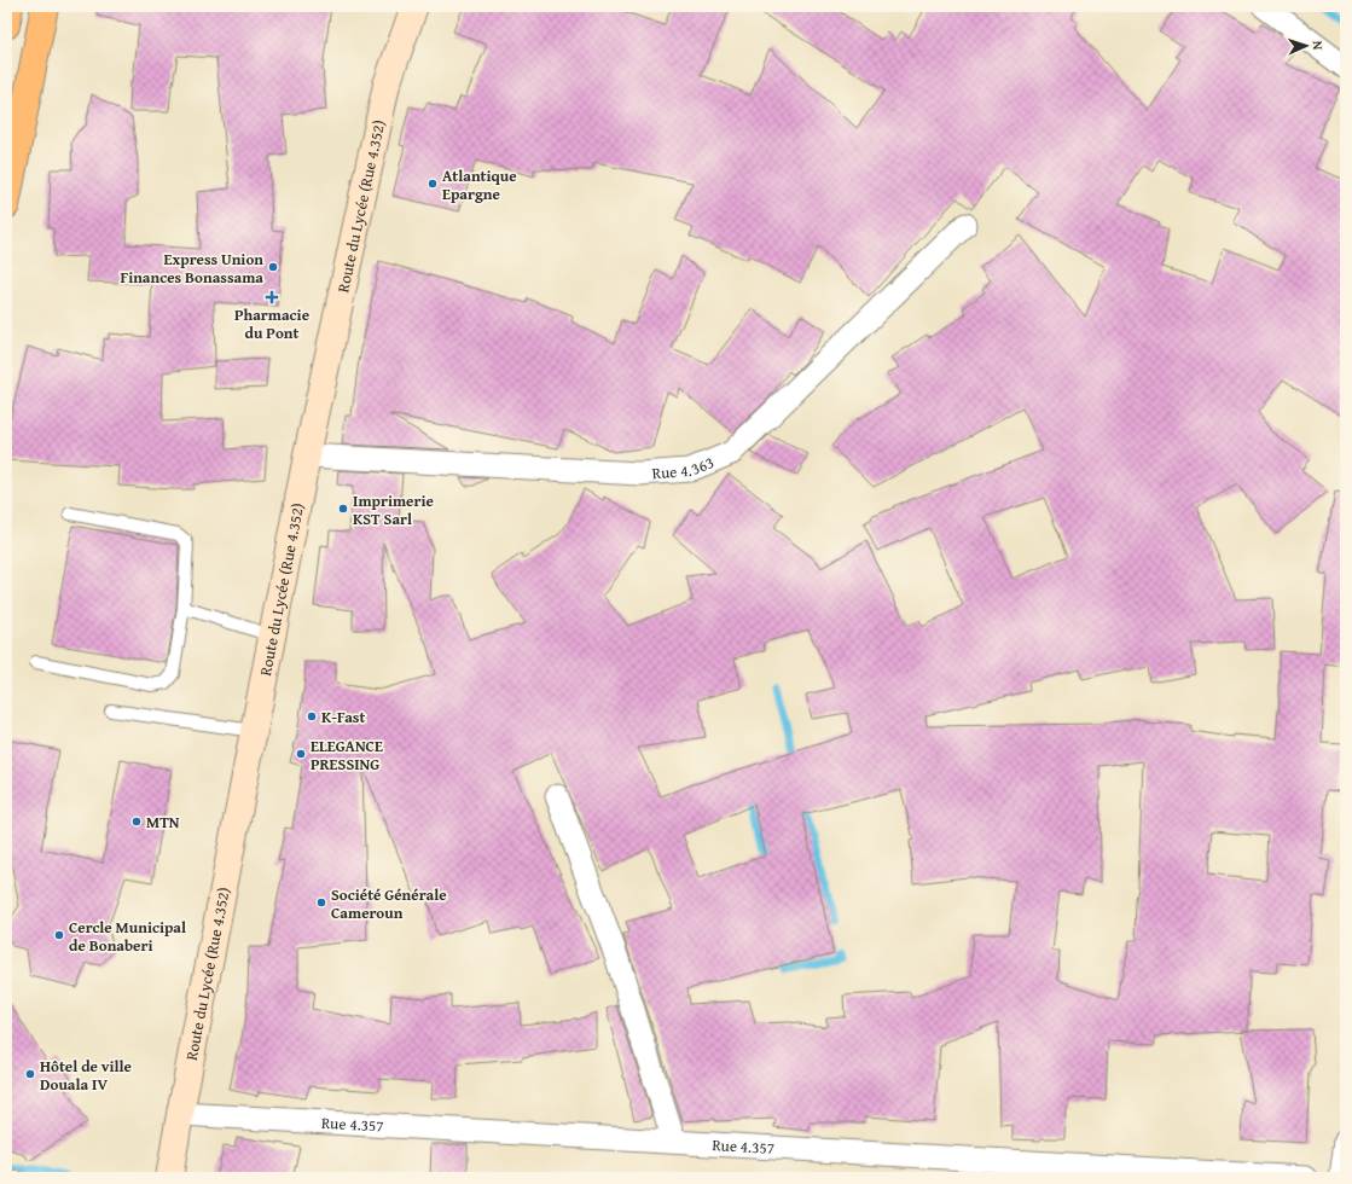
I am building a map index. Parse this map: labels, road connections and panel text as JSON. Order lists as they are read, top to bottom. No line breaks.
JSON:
{"streets":{"main road":["Route du Lycée (Rue 4.352)"],"street":["Rue 4.363","Rue 4.357"]},"crossings":[["Route du Lycée (Rue 4.352)","Rue 4.363"],["Route du Lycée (Rue 4.352)","Rue 4.357"]],"places":{"other":["Atlantique Epargne","Express Union Finances Bonassama","Imprimerie KST Sarl","K-Fast","ELEGANCE PRESSING","MTN","Société Générale Cameroun","Cercle Municipal de Bonaberi","Hôtel de ville Douala IV"],"health":["Pharmacie du Pont"]},"north":"right"}
